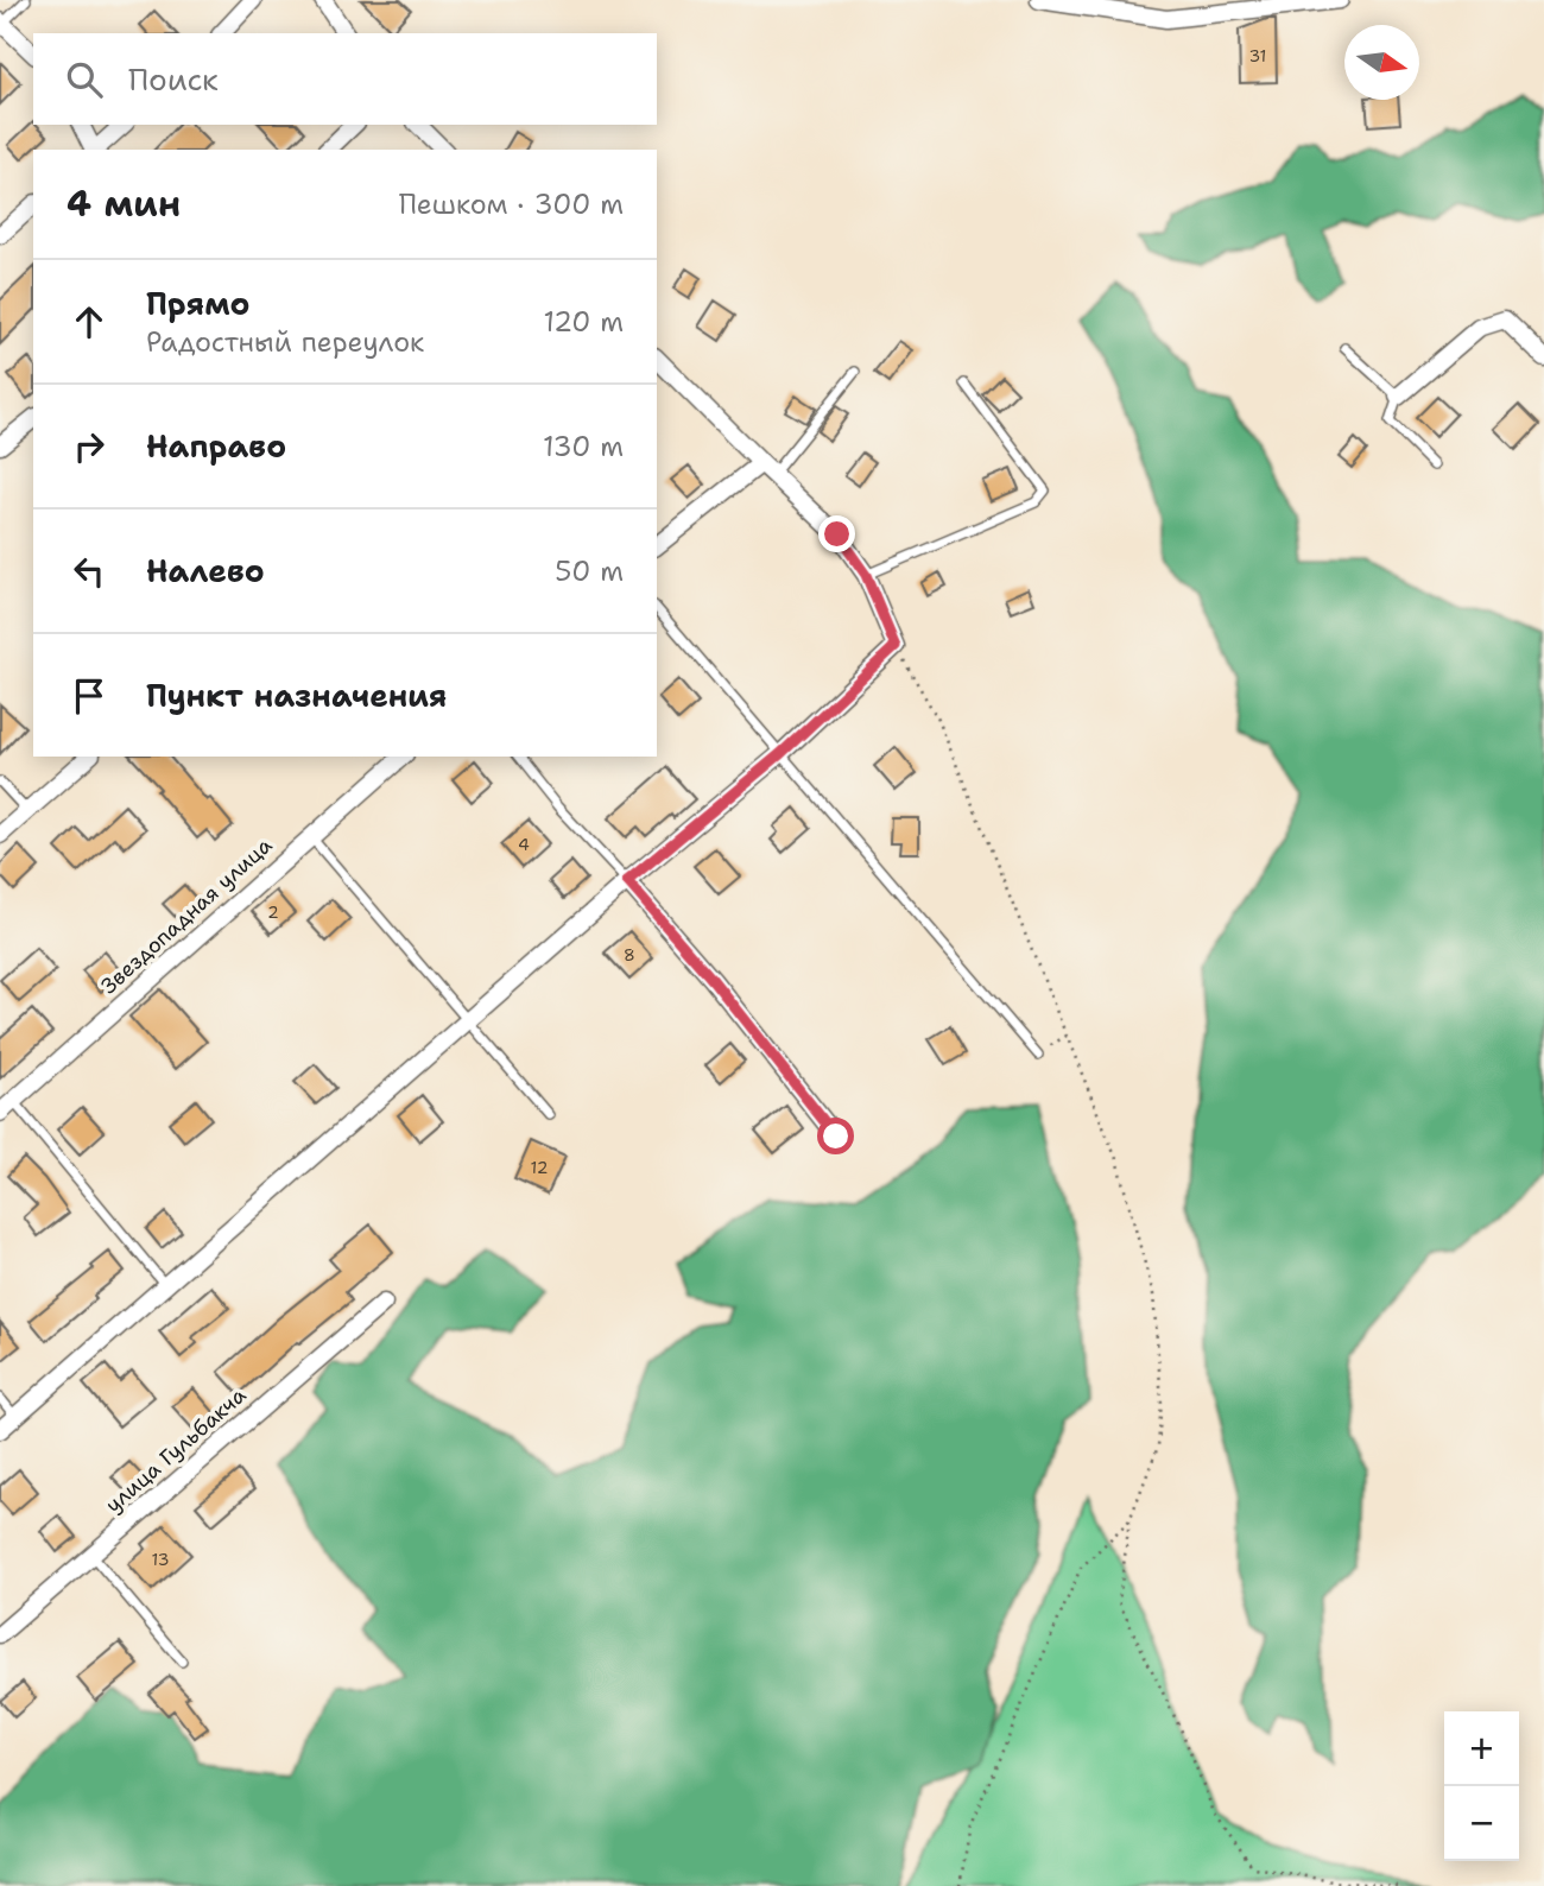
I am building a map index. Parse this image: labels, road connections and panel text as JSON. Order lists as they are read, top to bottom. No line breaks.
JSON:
{"streets":{"street":["Звездопадная улица","улица Гульбакча"]},"house_numbers":["31","4","2","8","12","13"],"north":"right","page":{"search":"Поиск","heading":["4 мин","Пешком · 300 m"],"list":[["Прямо","Радостный переулок","120 m"],["Направо","130 m"],["Налево","50 m"],"Пункт назначения"],"map_buttons":["+","−"]}}
